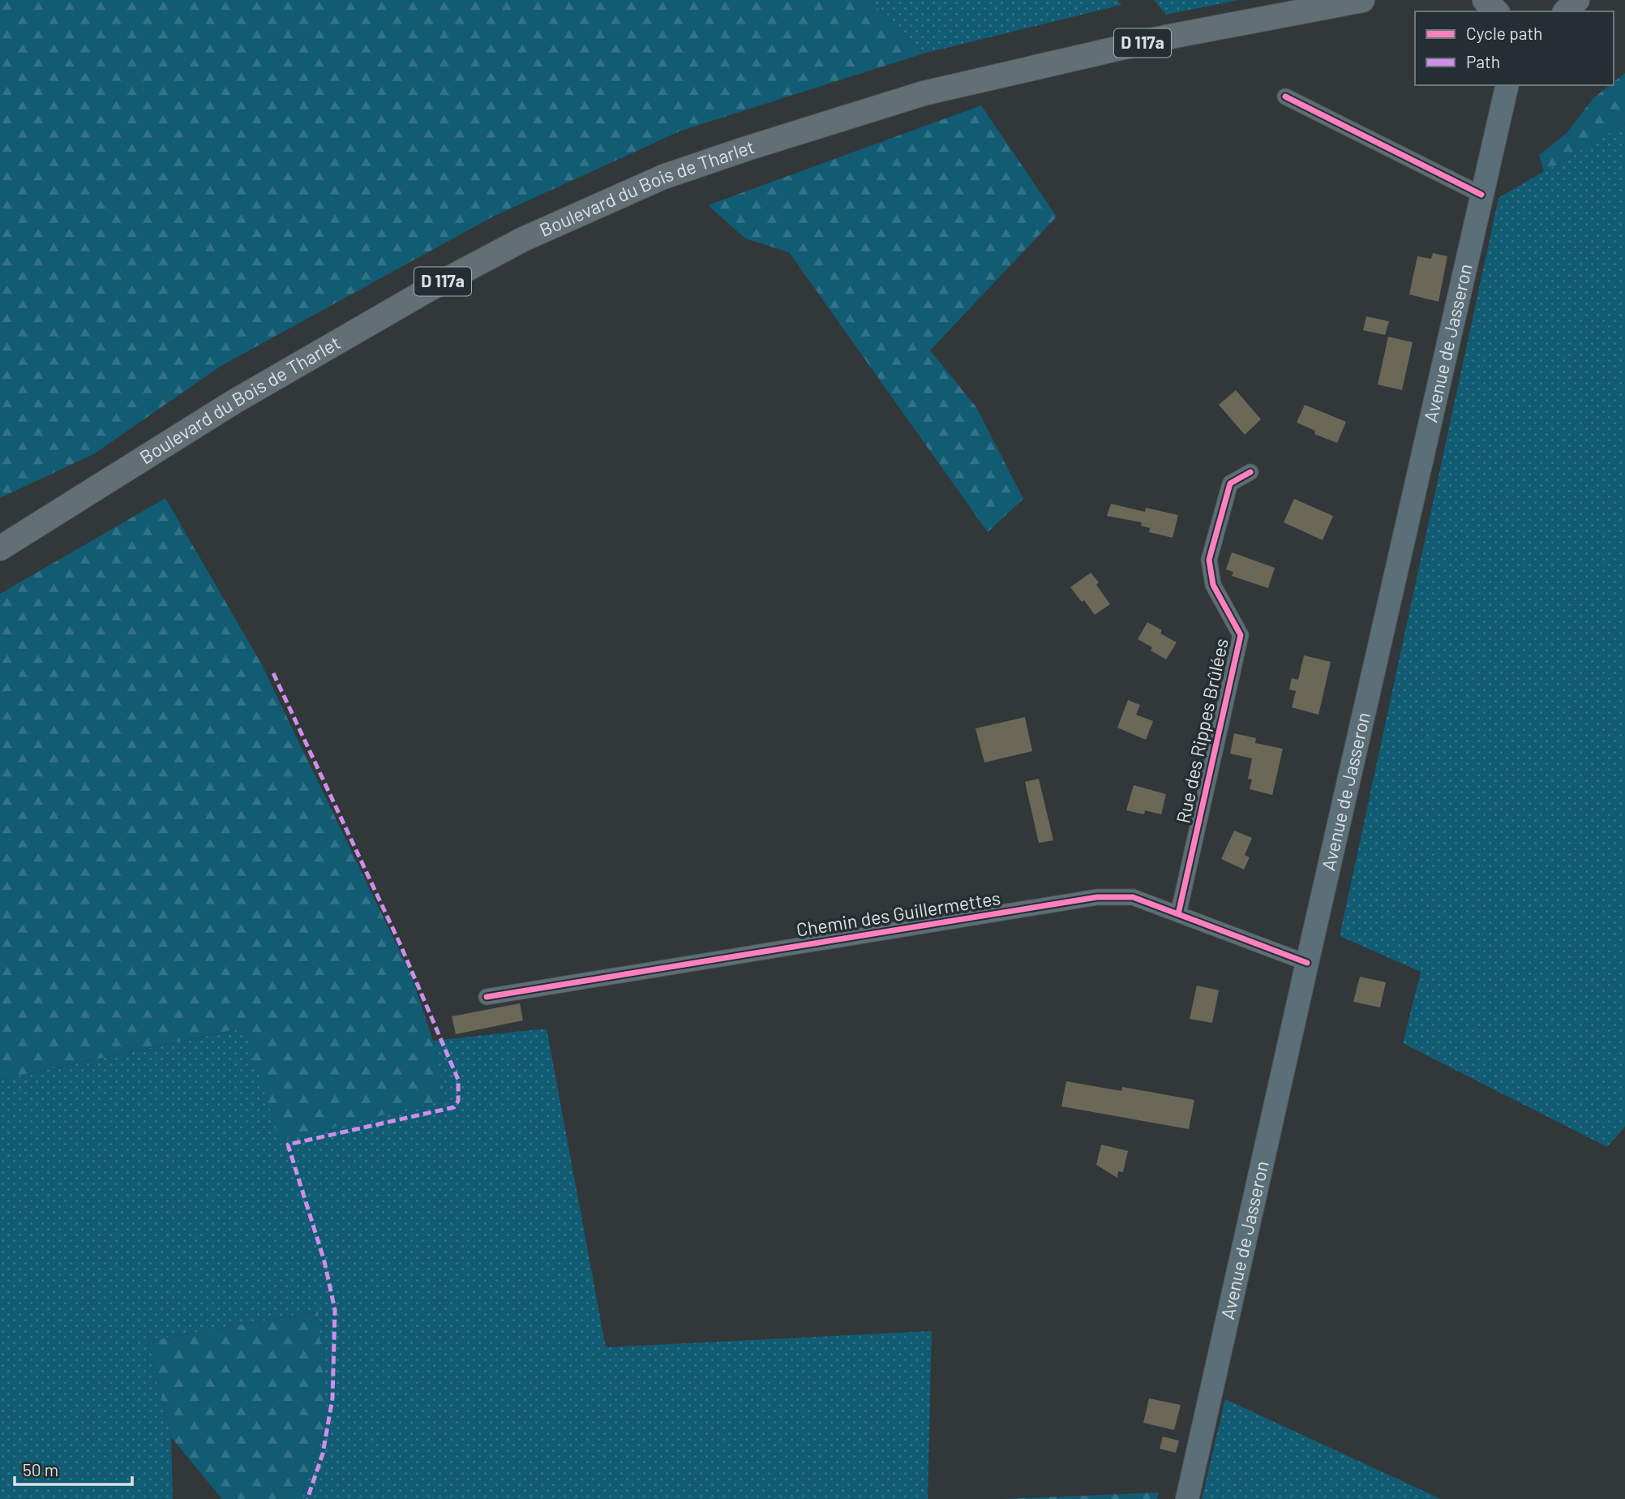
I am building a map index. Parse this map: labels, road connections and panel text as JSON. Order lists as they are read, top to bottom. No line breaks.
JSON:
{"streets":{"main road":["D 117a","Boulevard du Bois de Tharlet","Avenue de Jasseron"],"street":["Rue des Rippes Brûlées","Chemin des Guillermettes"]},"crossings":[["Avenue de Jasseron","Chemin des Guillermettes"],["Rue des Rippes Brûlées","Chemin des Guillermettes"]],"legend":["Cycle path","Path"],"scale_bar":"50 m"}
